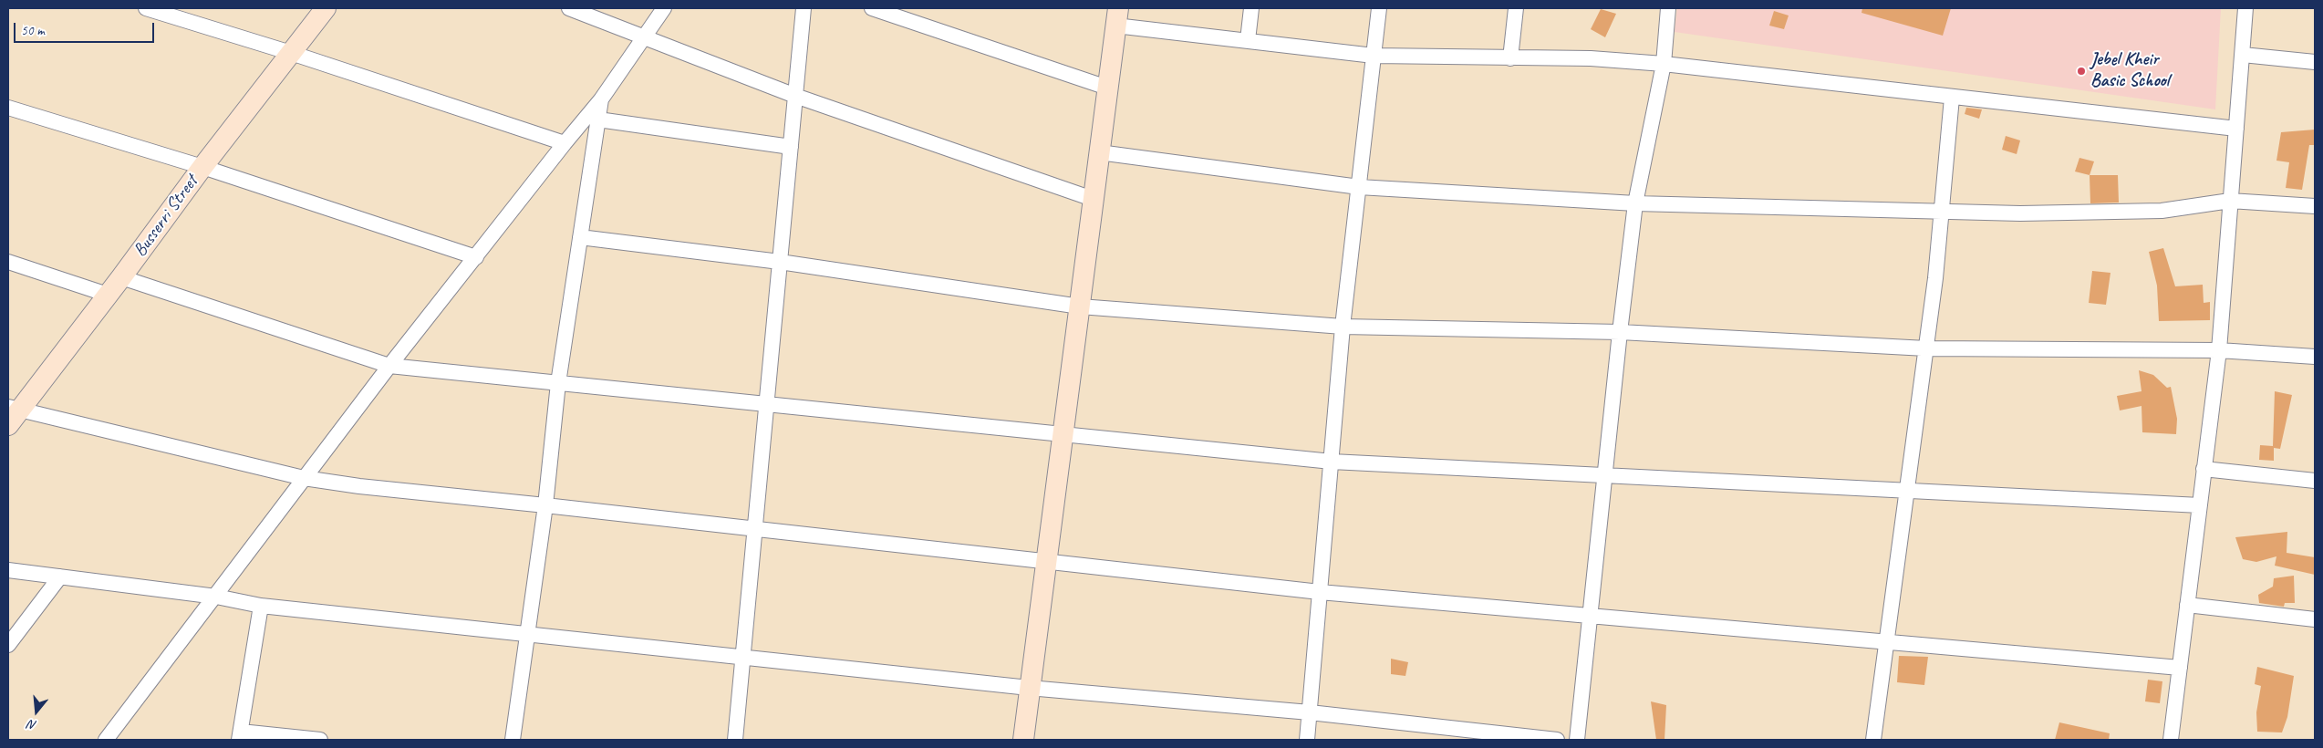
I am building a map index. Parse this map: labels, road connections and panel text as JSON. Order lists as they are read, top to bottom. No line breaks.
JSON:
{"streets":{"street":["Busserri Street"]},"places":["Jebel Kheir Basic School"],"scale_bar":"50 m","north":"bottom"}
